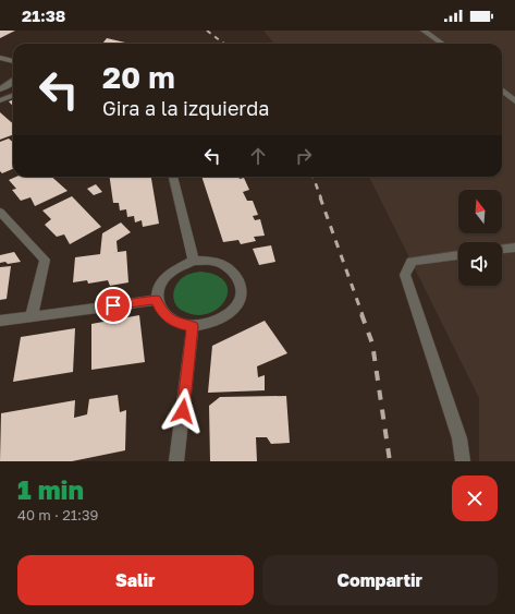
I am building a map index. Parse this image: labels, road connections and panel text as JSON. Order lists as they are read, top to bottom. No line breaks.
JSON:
{"north":"top","page":{"status":"21:38","turn":["20 m","Gira a la izquierda"],"heading":["1 min","40 m · 21:39"],"buttons":["Salir","Compartir"]}}
